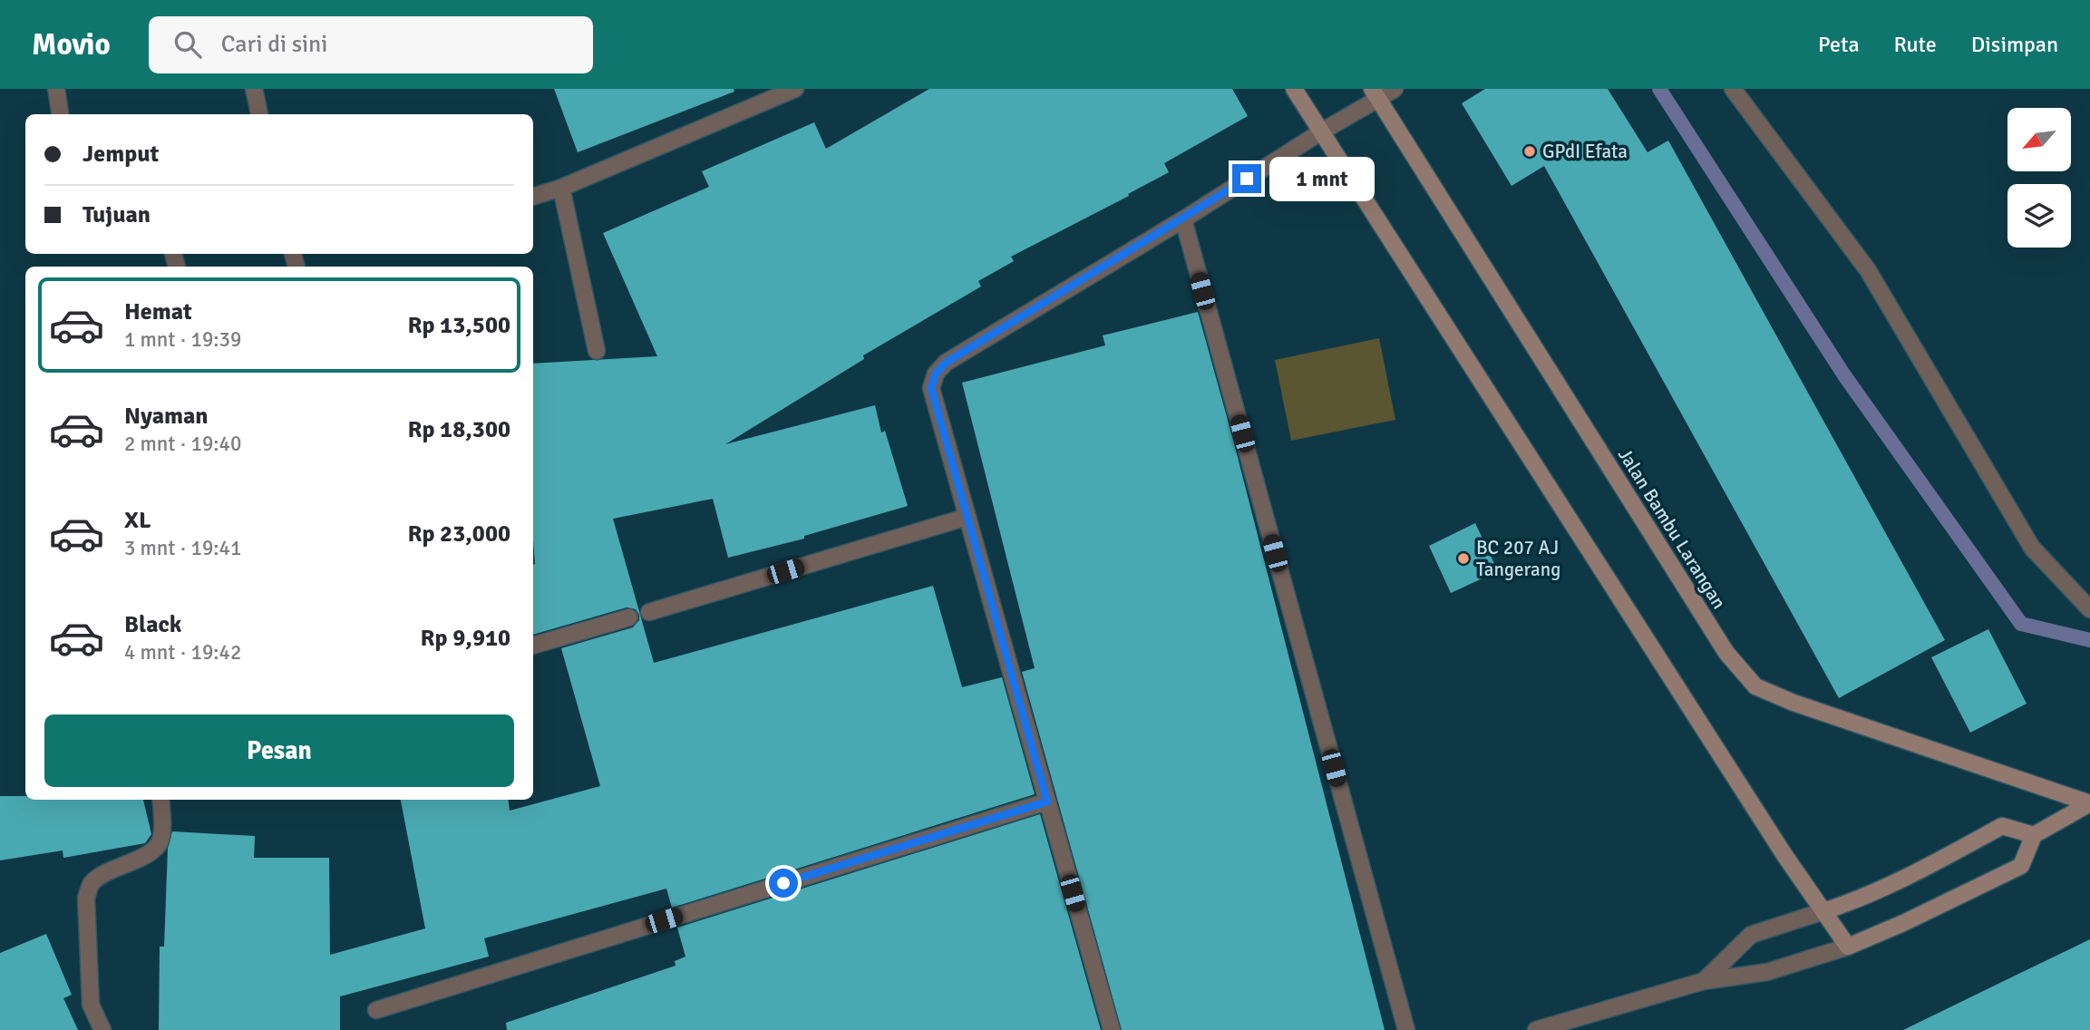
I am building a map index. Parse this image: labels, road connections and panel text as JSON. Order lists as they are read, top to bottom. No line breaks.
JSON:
{"streets":{"street":["Jalan Bambu Larangan"]},"places":["GPdI Efata","BC 207 AJ Tangerang"],"north":"bottom left","page":{"header":"Movio","search":"Cari di sini","nav":["Peta","Rute","Disimpan"],"banner":["Jemput","Tujuan"],"bubble":"1 mnt","list":[{"name":"Hemat","note":"1 mnt · 19:39","value":"Rp 13,500"},{"name":"Nyaman","note":"2 mnt · 19:40","value":"Rp 18,300"},{"name":"XL","note":"3 mnt · 19:41","value":"Rp 23,000"},{"name":"Black","note":"4 mnt · 19:42","value":"Rp 9,910"}],"buttons":"Pesan"}}
